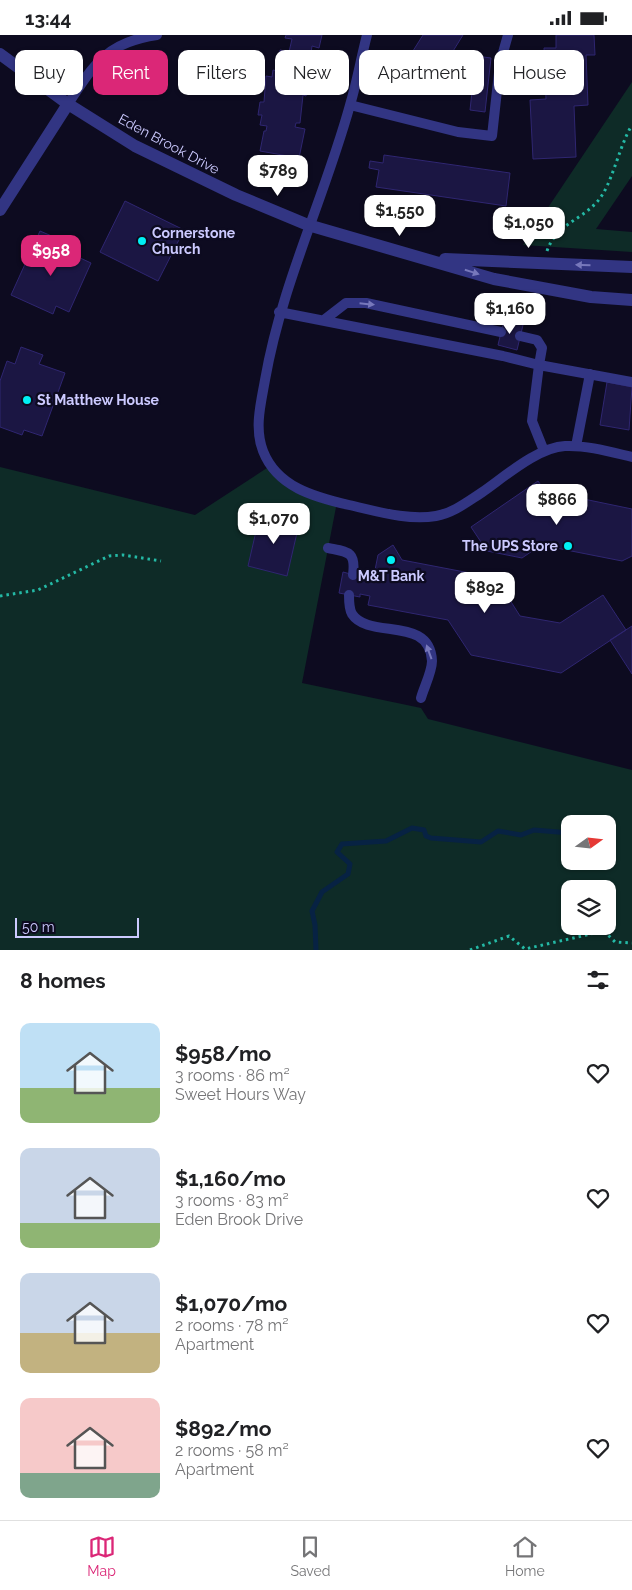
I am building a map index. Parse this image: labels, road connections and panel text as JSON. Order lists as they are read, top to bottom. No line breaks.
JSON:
{"streets":{"street":["Eden Brook Drive"]},"places":["Cornerstone Church","St Matthew House","The UPS Store","M&T Bank"],"scale_bar":"50 m","north":"right","page":{"status":"13:44","chip":["Buy","Rent","Filters","New","Apartment","House"],"price":["$789","$1,550","$1,050","$958","$1,160","$866","$1,070","$892"],"scale":"50 m","heading":"8 homes","list":[{"name":"$958/mo","note":"3 rooms · 86 m² · Sweet Hours Way"},{"name":"$1,160/mo","note":"3 rooms · 83 m² · Eden Brook Drive"},{"name":"$1,070/mo","note":"2 rooms · 78 m² · Apartment"},{"name":"$892/mo","note":"2 rooms · 58 m² · Apartment"}],"tabs":["Map","Saved","Home"]}}
